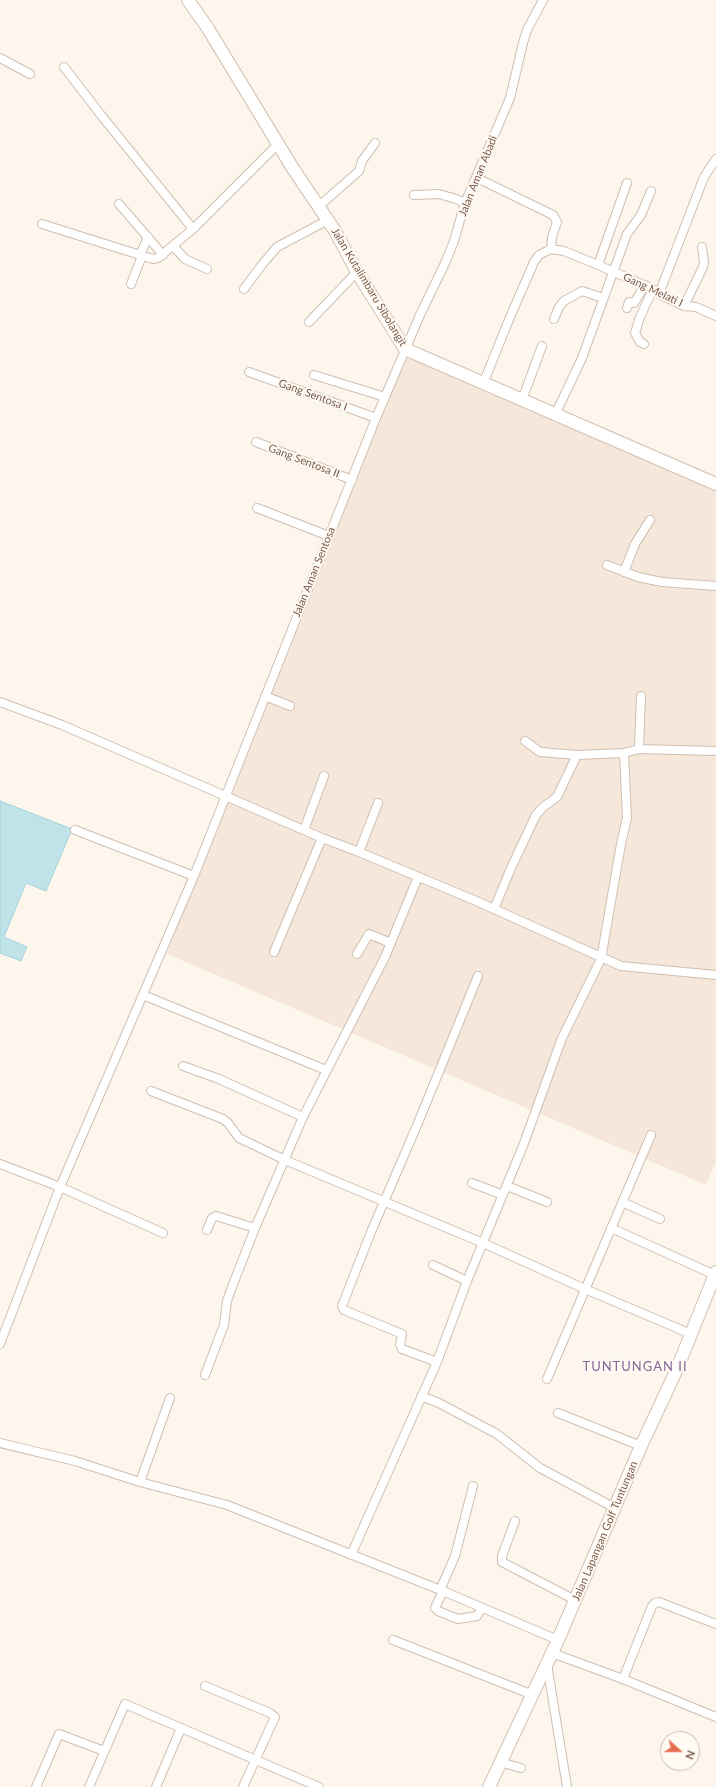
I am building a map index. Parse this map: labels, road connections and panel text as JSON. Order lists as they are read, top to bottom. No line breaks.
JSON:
{"streets":{"street":["Jalan Aman Abadi","Jalan Kutalimbaru Sibolangit","Gang Melati I","Gang Sentosa I","Gang Sentosa II","Jalan Aman Sentosa","Jalan Lapangan Golf Tuntungan"]},"crossings":[["Jalan Aman Abadi","Jalan Kutalimbaru Sibolangit"],["Jalan Aman Abadi","Jalan Aman Sentosa"],["Jalan Kutalimbaru Sibolangit","Jalan Aman Sentosa"],["Gang Sentosa I","Jalan Aman Sentosa"],["Gang Sentosa II","Jalan Aman Sentosa"]],"districts":["TUNTUNGAN II"],"north":"right"}
